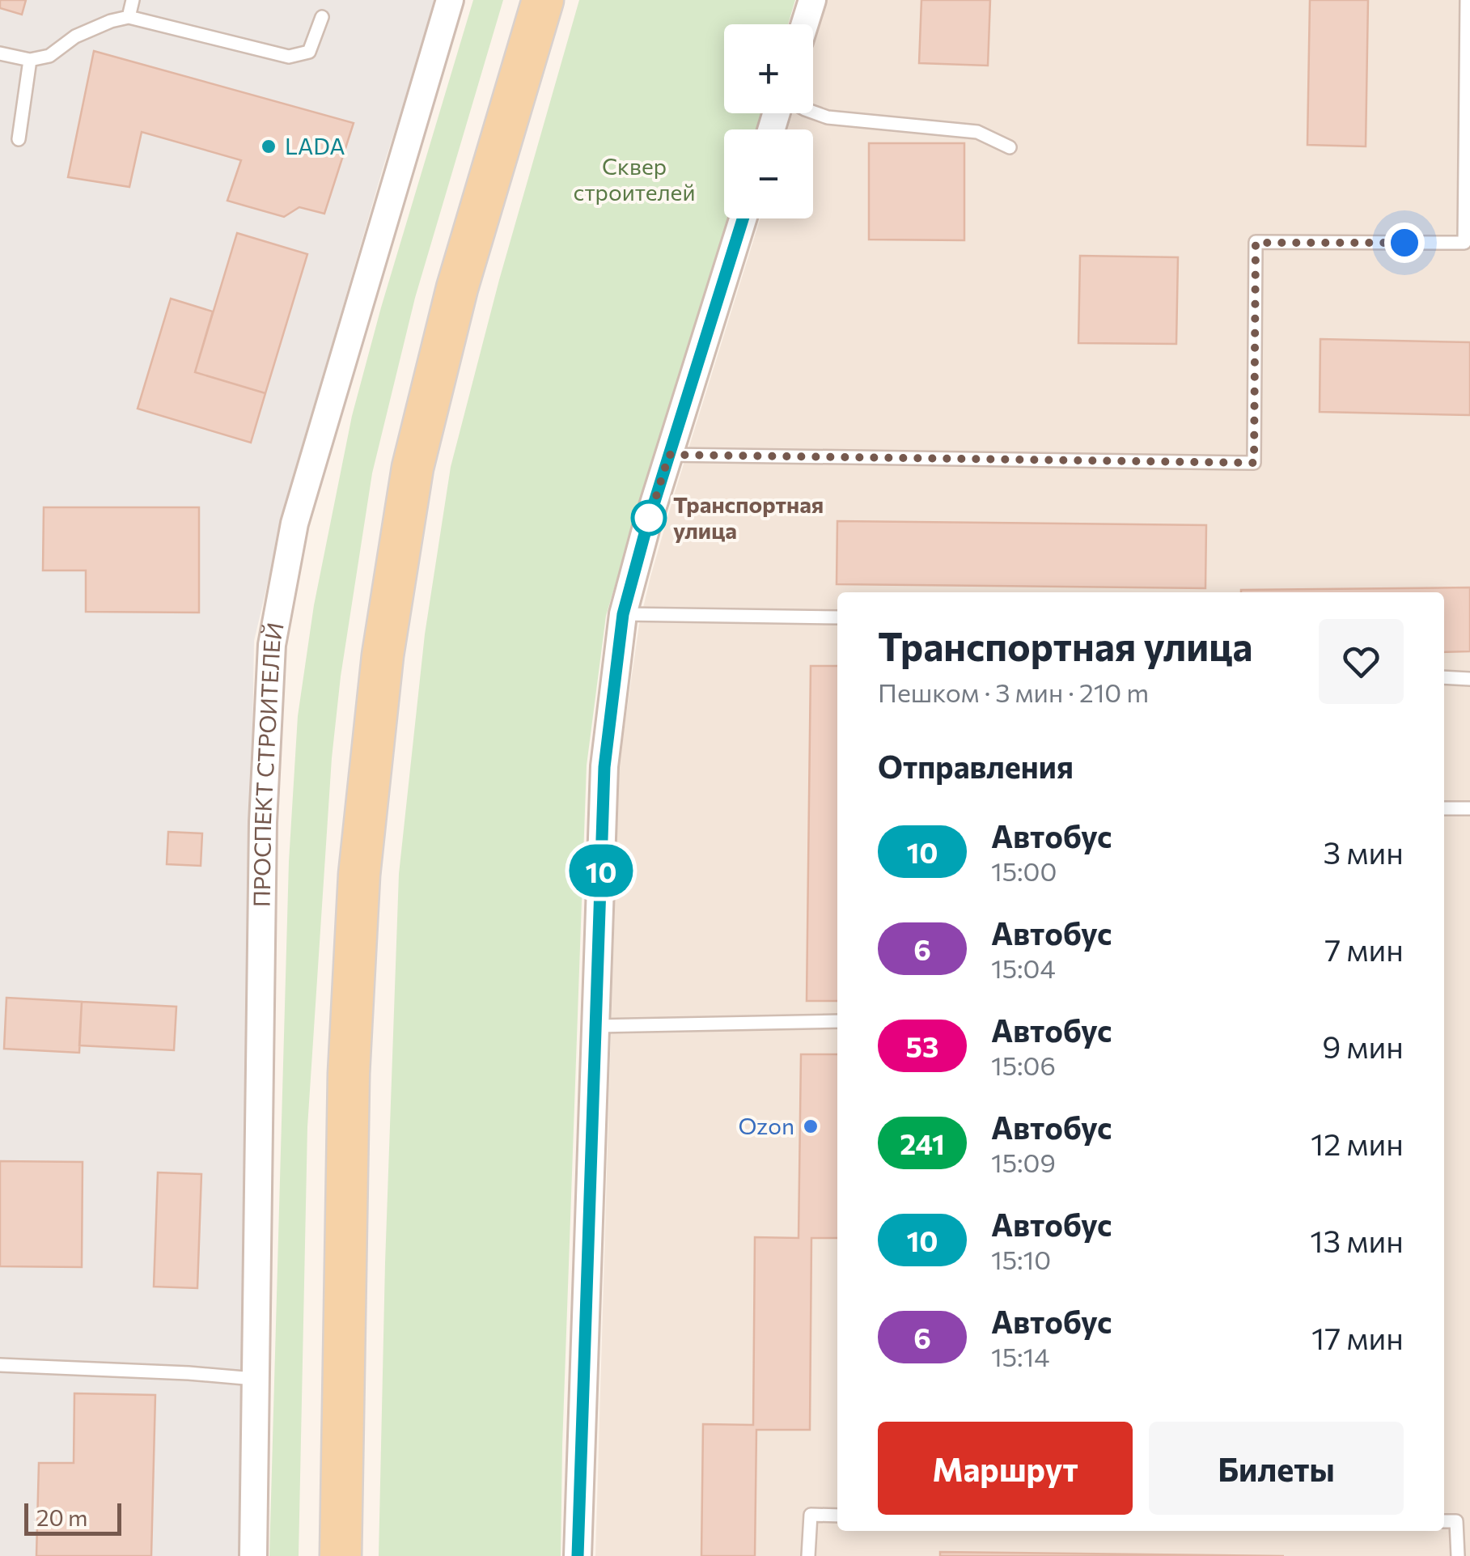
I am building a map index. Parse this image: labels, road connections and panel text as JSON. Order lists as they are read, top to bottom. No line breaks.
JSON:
{"streets":{"street":["ПРОСПЕКТ СТРОИТЕЛЕЙ"]},"parks":["Cквер cтроителей"],"places":["LADA","Транспортная улица","Ozon"],"lines":["bus line 10"],"scale_bar":"20 m","page":{"on_map":"10","map_buttons":["+","−"],"heading":[["Транспортная улица","Пешком · 3 мин · 210 m"],"Отправления"],"list":[{"mark":"10","name":"Автобус","note":"15:00","value":"3 мин"},{"mark":"6","name":"Автобус","note":"15:04","value":"7 мин"},{"mark":"53","name":"Автобус","note":"15:06","value":"9 мин"},{"mark":"241","name":"Автобус","note":"15:09","value":"12 мин"},{"mark":"10","name":"Автобус","note":"15:10","value":"13 мин"},{"mark":"6","name":"Автобус","note":"15:14","value":"17 мин"}],"buttons":["Маршрут","Билеты"],"scale":"20 m"}}
